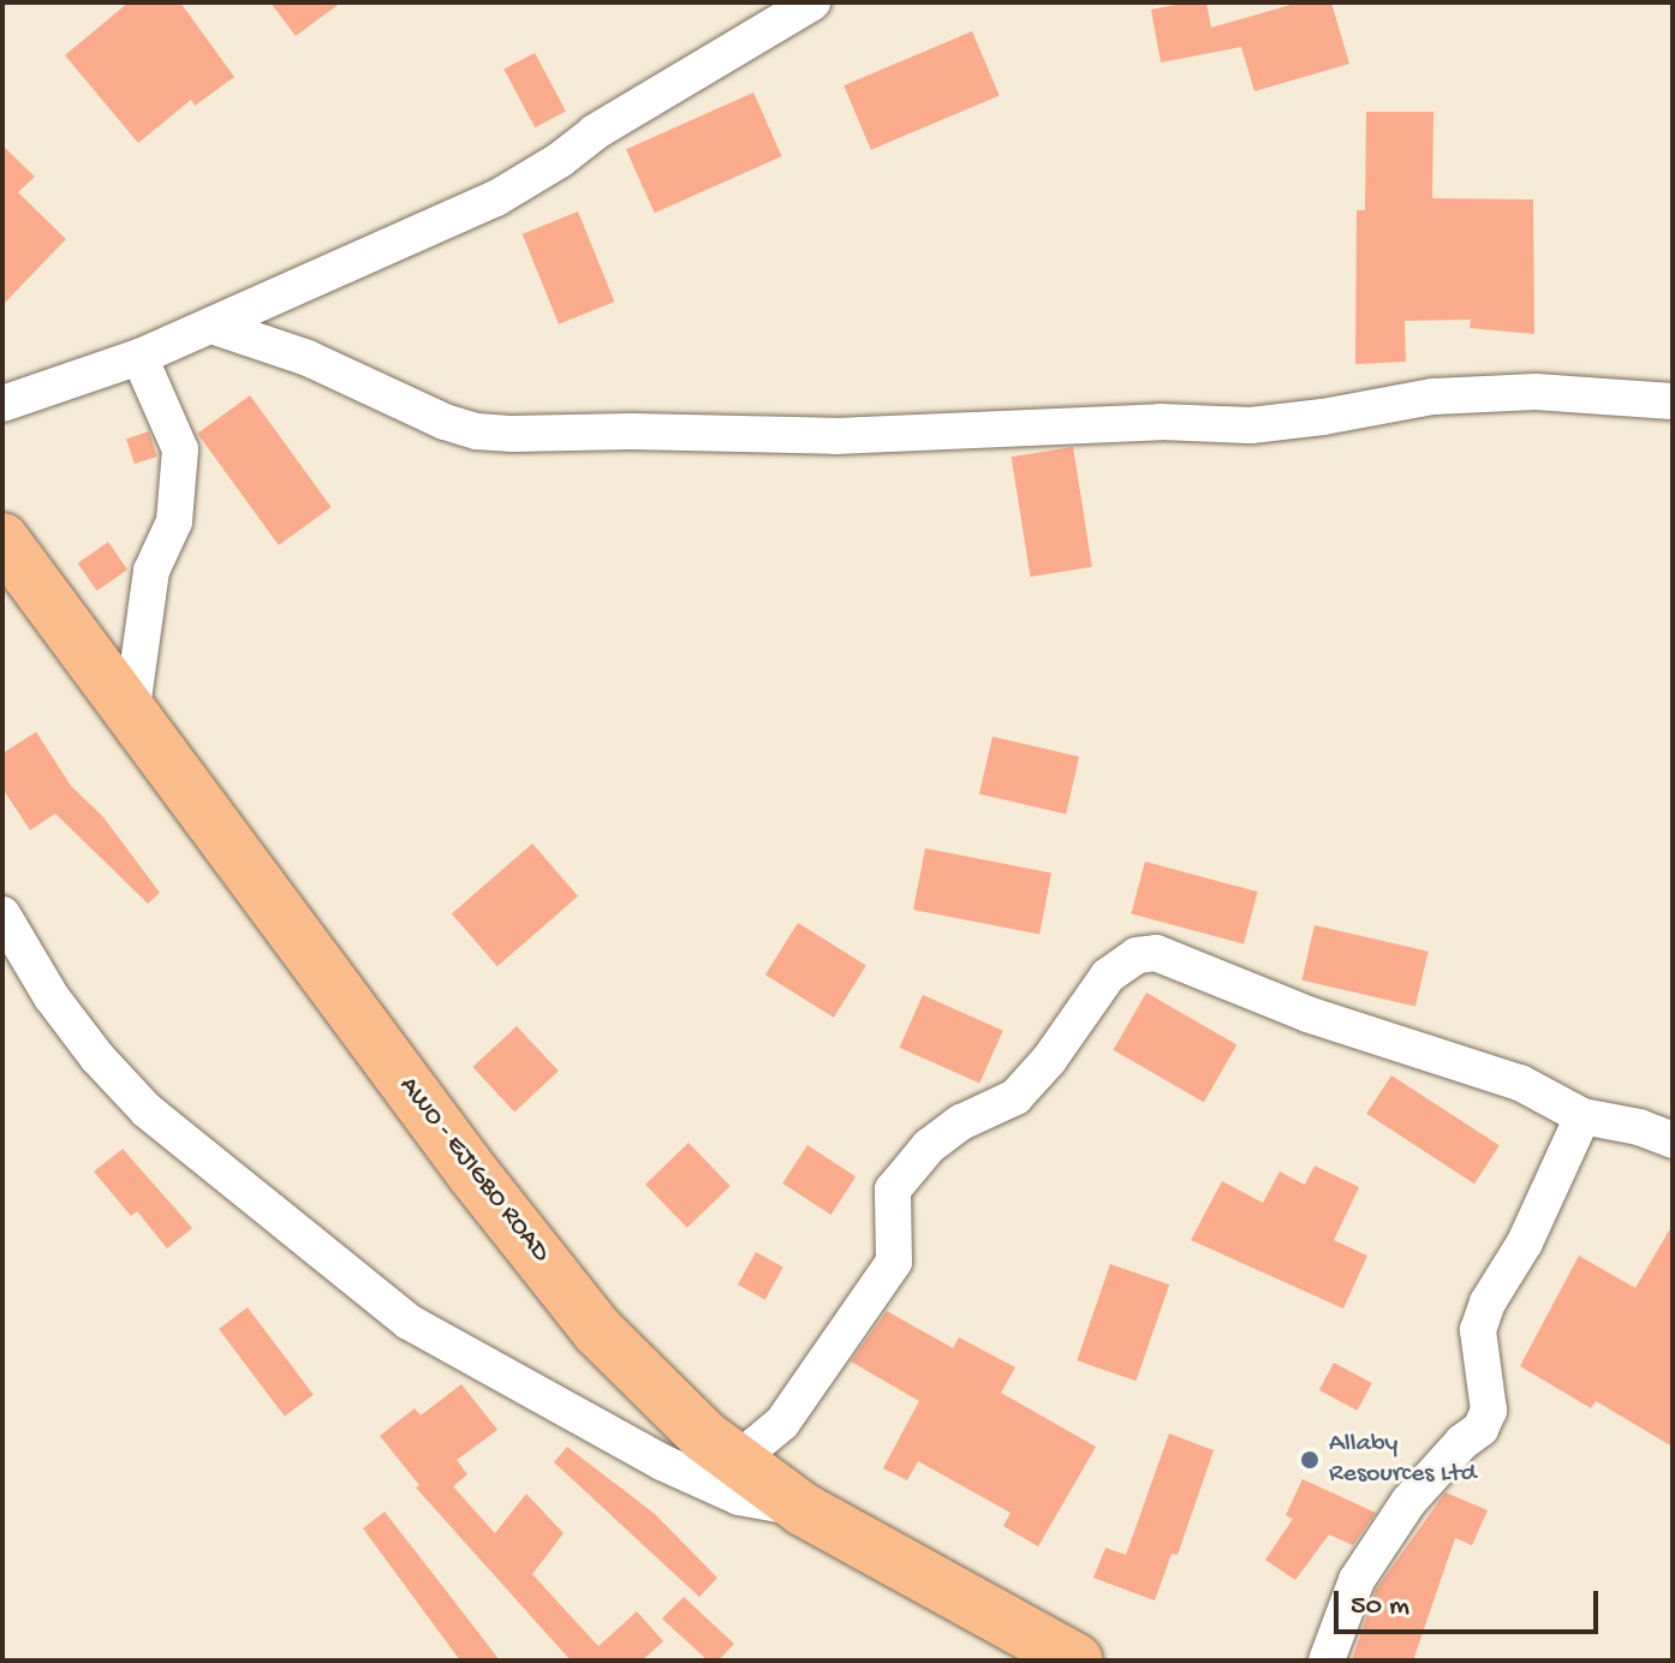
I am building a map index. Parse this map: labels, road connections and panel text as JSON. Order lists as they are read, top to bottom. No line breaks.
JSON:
{"streets":{"main road":["AWO - EJIGBO ROAD"]},"places":["Allaby Resources Ltd"],"scale_bar":"50 m"}
